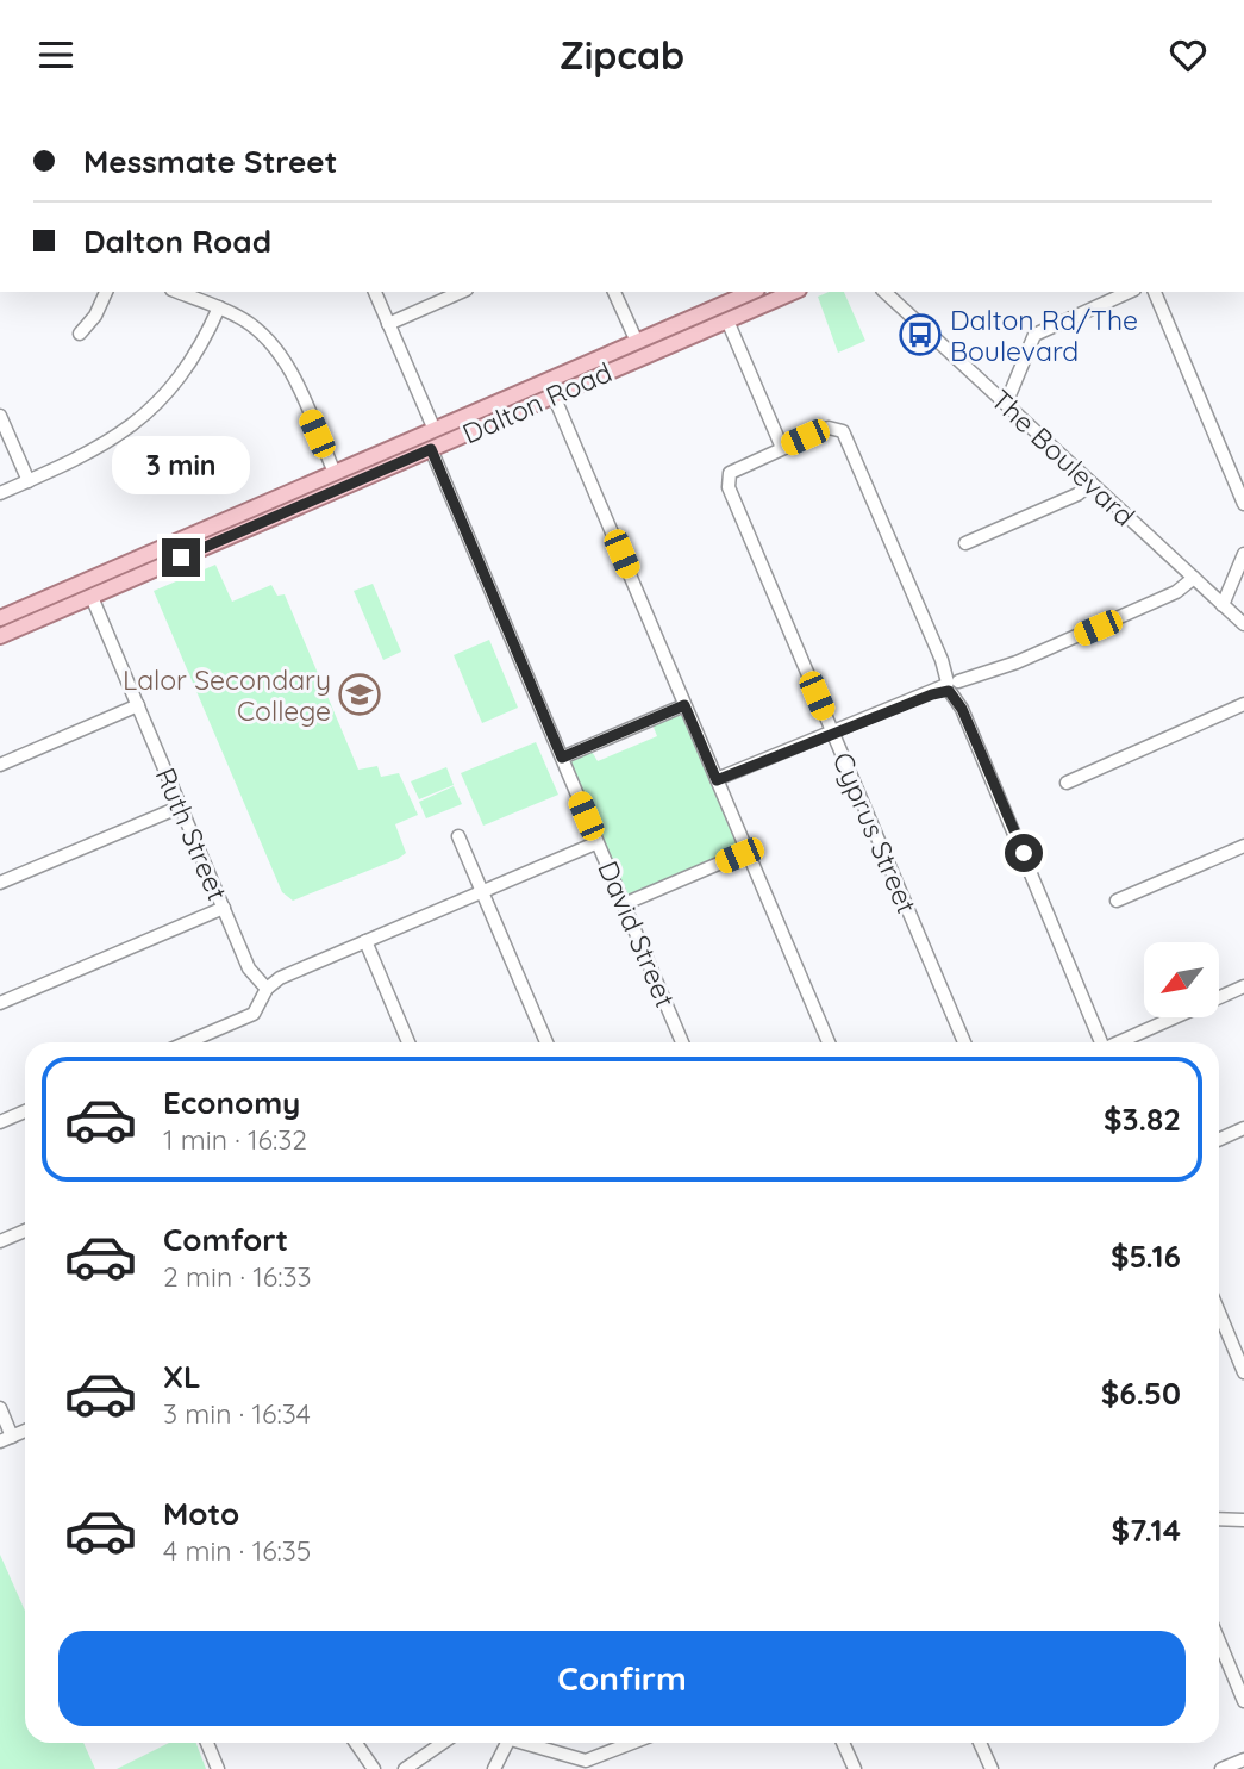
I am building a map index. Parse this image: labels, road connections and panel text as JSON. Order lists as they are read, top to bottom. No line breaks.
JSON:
{"streets":{"main road":["Dalton Road","Ruth Street"],"street":["The Boulevard","Cyprus Street","David Street"]},"crossings":[["Dalton Road","Ruth Street"],["Dalton Road","David Street"]],"places":{"bus stop":["Dalton Rd/The Boulevard"],"school or university":["Lalor Secondary College"]},"north":"bottom left","page":{"header":"Zipcab","banner":["Messmate Street","Dalton Road"],"bubble":"3 min","list":[{"name":"Economy","note":"1 min · 16:32","value":"$3.82"},{"name":"Comfort","note":"2 min · 16:33","value":"$5.16"},{"name":"XL","note":"3 min · 16:34","value":"$6.50"},{"name":"Moto","note":"4 min · 16:35","value":"$7.14"}],"buttons":"Confirm"}}
